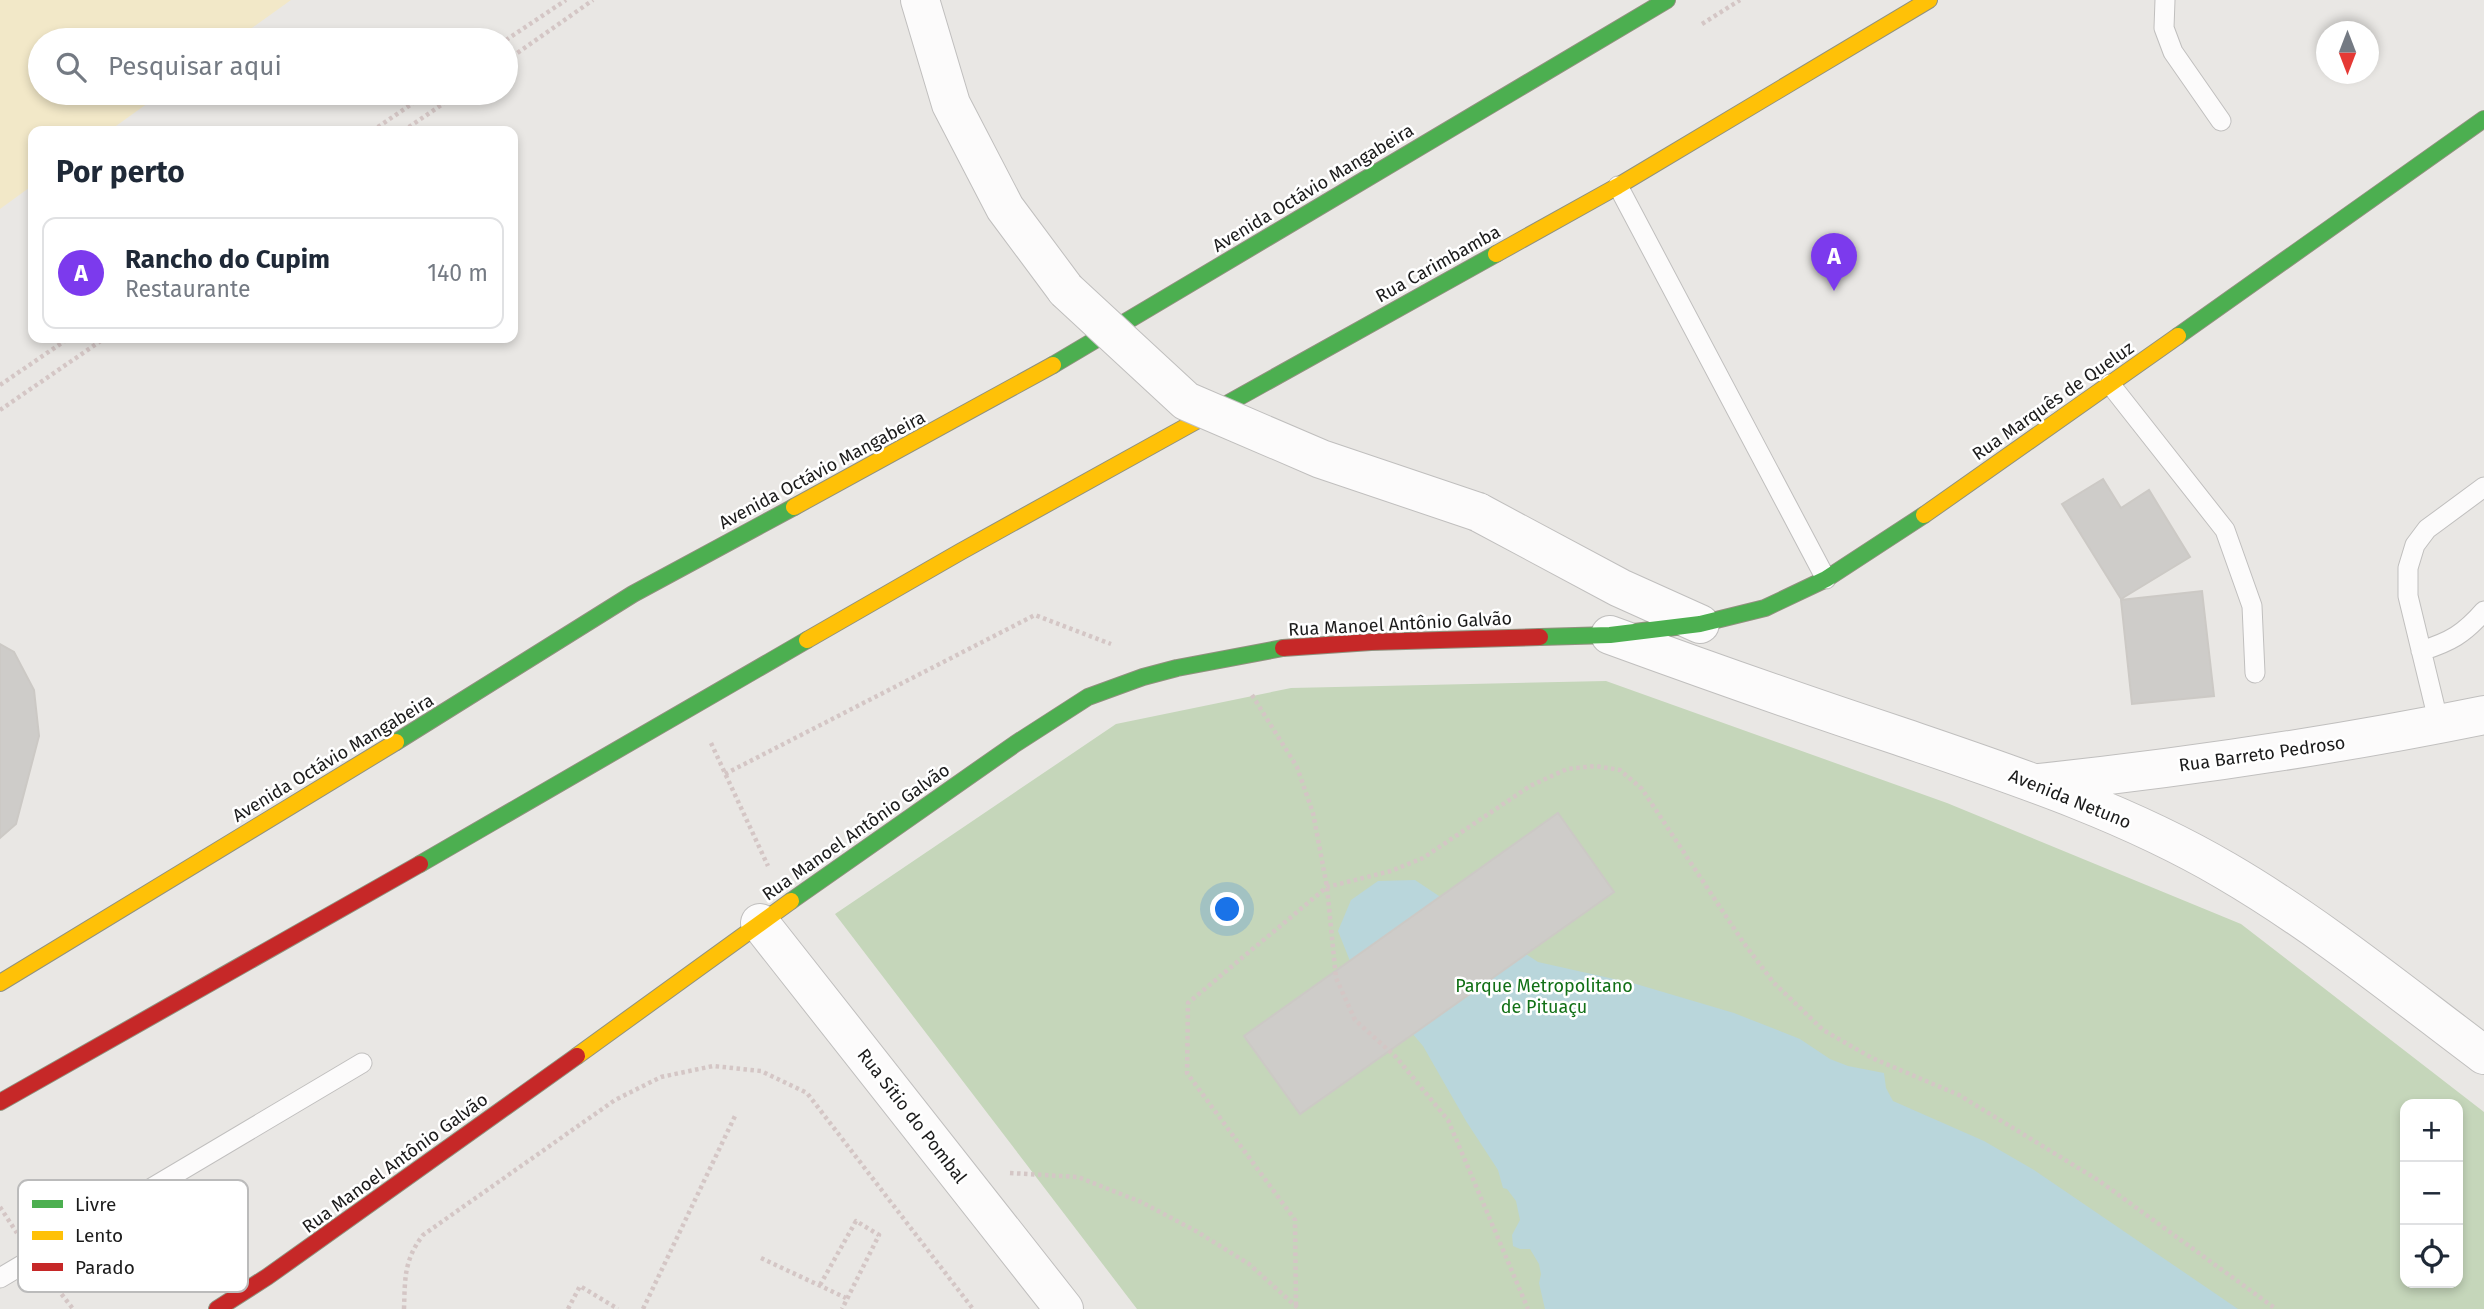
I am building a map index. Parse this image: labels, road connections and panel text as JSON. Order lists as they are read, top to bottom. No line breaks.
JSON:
{"streets":{"main road":["Avenida Octávio Mangabeira","Rua Carimbamba","Rua Marquês de Queluz","Rua Manoel Antônio Galvão"],"street":["Rua Barreto Pedroso","Avenida Netuno","Rua Sítio do Pombal"]},"crossings":[["Rua Marquês de Queluz","Rua Manoel Antônio Galvão"],["Rua Marquês de Queluz","Avenida Netuno"],["Rua Manoel Antônio Galvão","Avenida Netuno"],["Rua Manoel Antônio Galvão","Rua Sítio do Pombal"],["Rua Barreto Pedroso","Avenida Netuno"]],"parks":["Parque Metropolitano de Pituaçu"],"legend":["Livre","Lento","Parado"],"north":"bottom","page":{"search":"Pesquisar aqui","heading":"Por perto","list":[{"mark":"A","name":"Rancho do Cupim","note":"Restaurante","value":"140 m"}],"pins":"A","map_buttons":["+","−"]}}
